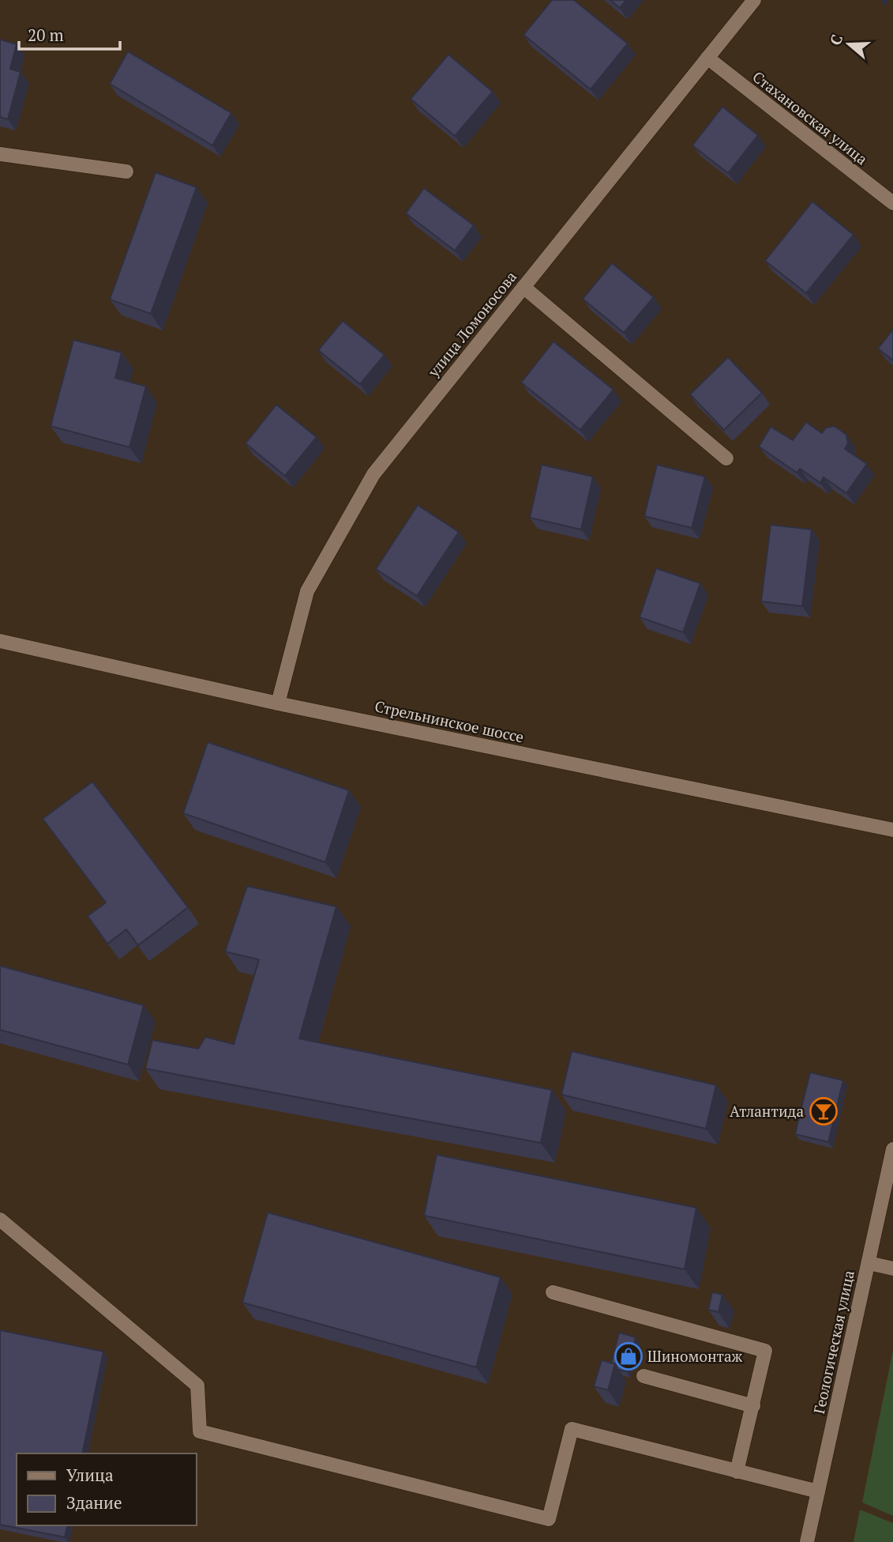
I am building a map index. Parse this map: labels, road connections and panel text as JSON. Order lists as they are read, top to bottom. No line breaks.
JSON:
{"streets":{"street":["Стахановская улица","улица Ломоносова","Стрельнинское шоссе","Геологическая улица"]},"crossings":[["Стахановская улица","улица Ломоносова"],["улица Ломоносова","Стрельнинское шоссе"]],"places":{"bar":["Атлантида"],"shop":["Шиномонтаж"]},"legend":["Улица","Здание"],"scale_bar":"20 m","north":"left"}
